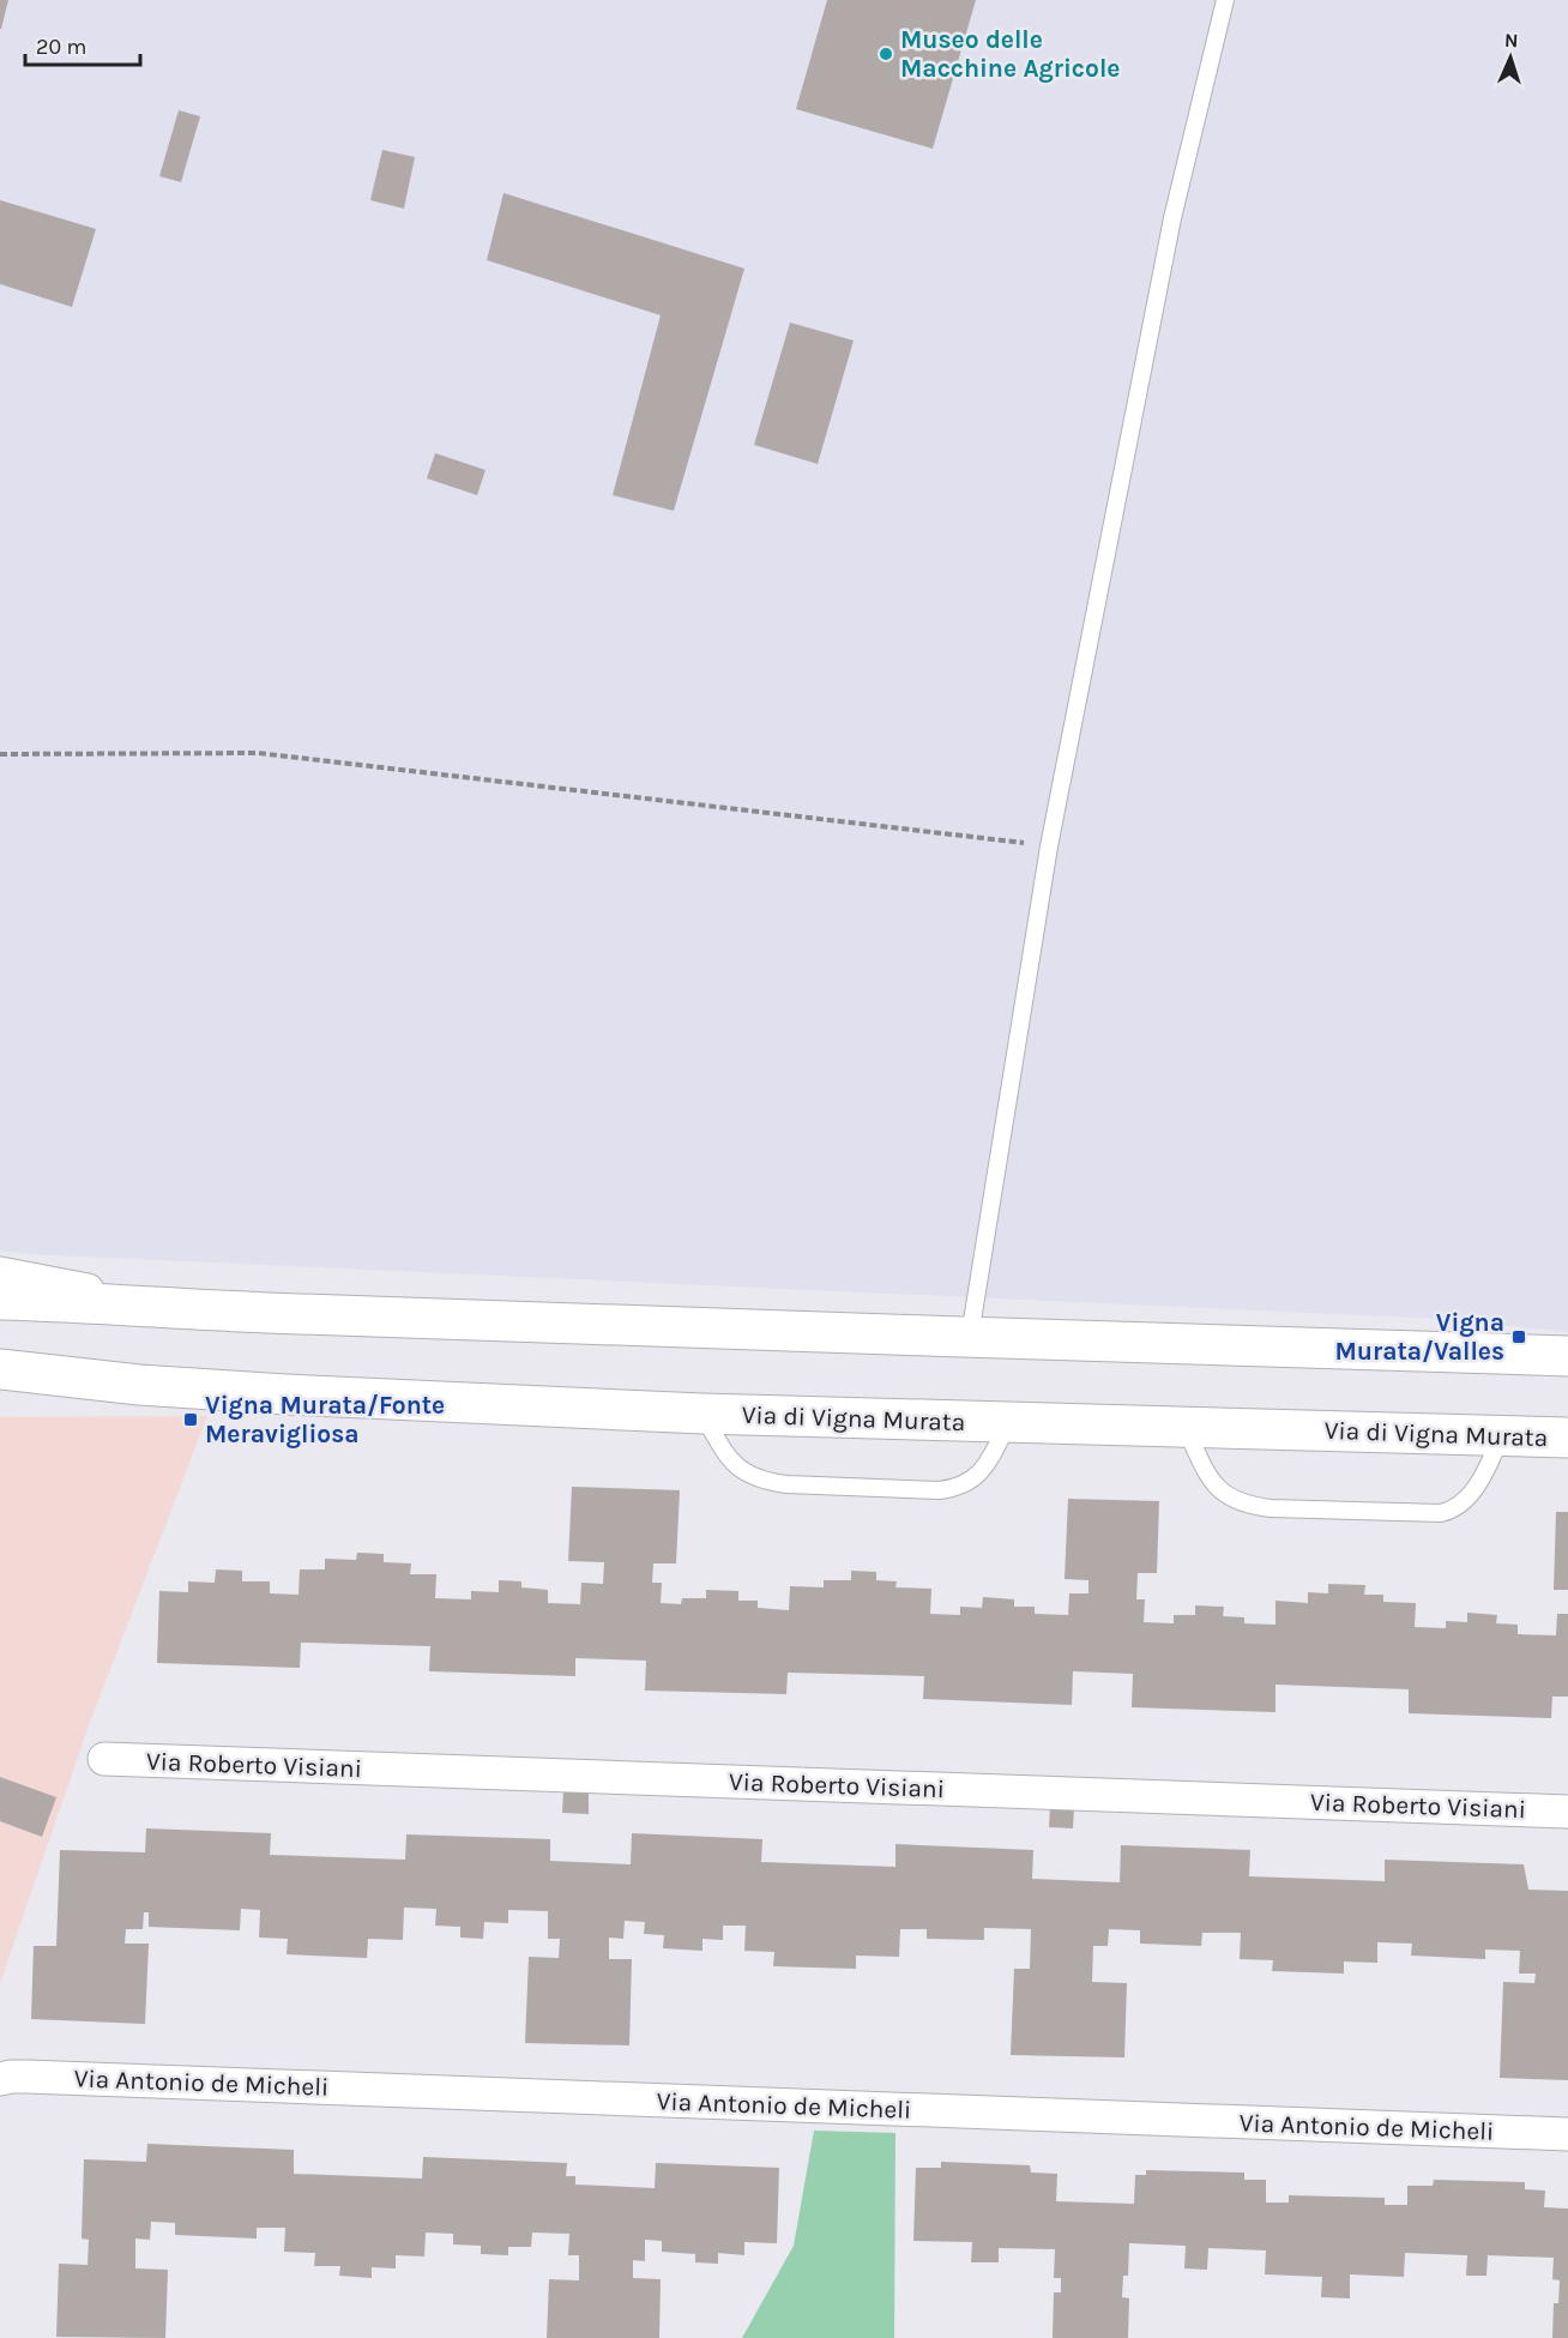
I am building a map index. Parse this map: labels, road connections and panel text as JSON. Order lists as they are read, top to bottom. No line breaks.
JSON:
{"streets":{"main road":["Via di Vigna Murata"],"street":["Via Roberto Visiani","Via Antonio de Micheli"]},"places":{"other":["Museo delle Macchine Agricole"],"transit":["Vigna Murata/Valles","Vigna Murata/Fonte Meravigliosa"]},"scale_bar":"20 m","north":"top"}
